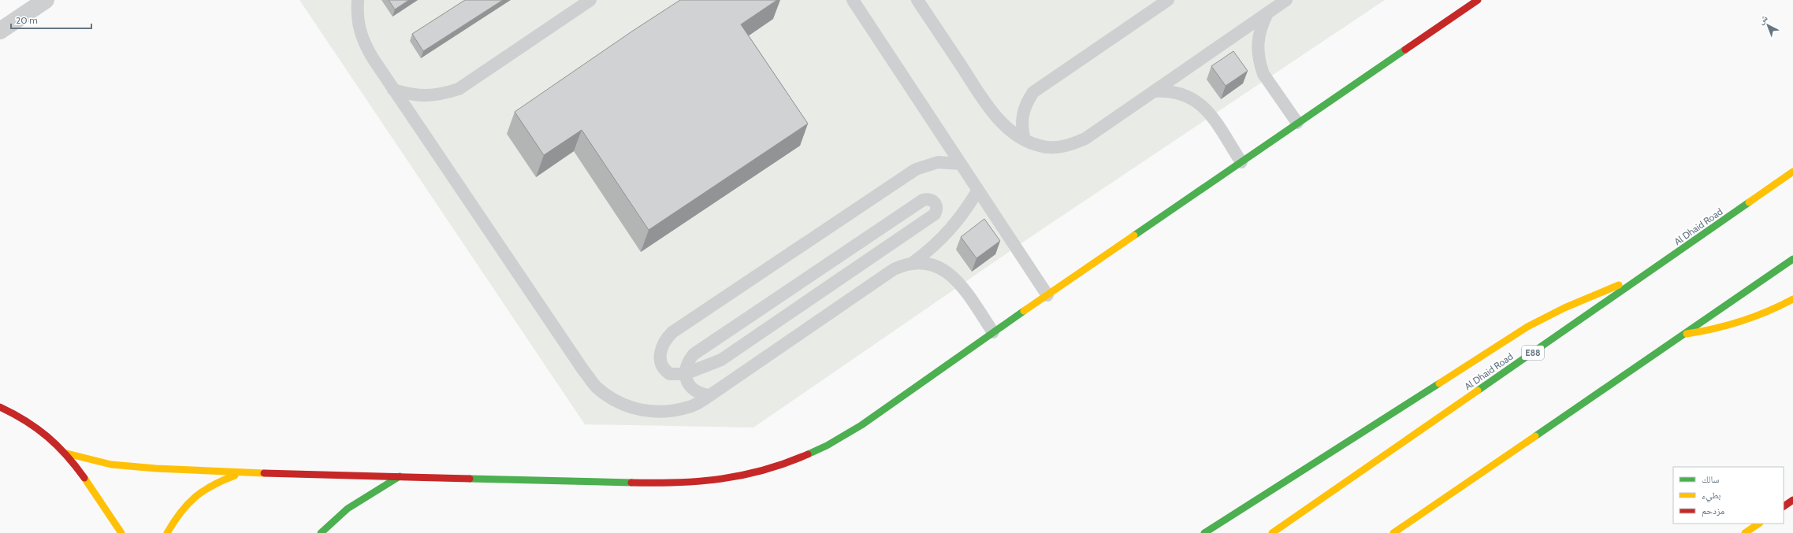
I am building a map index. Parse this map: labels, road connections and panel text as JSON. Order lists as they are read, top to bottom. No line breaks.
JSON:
{"streets":{"main road":["Al Dhaid Road","E88"]},"legend":["سالك","بطيء","مزدحم"],"scale_bar":"20 m","north":"top left"}
